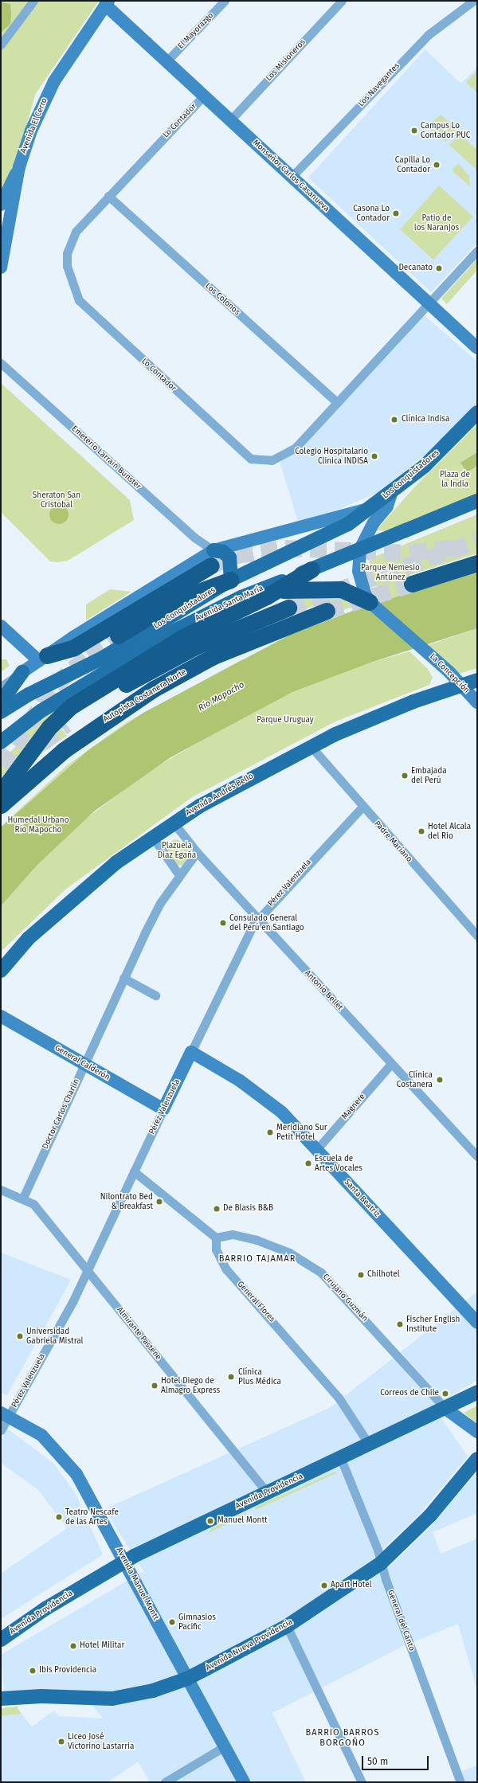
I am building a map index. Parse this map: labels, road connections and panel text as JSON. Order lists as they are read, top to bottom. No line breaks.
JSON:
{"streets":{"highway":["Autopista Costanera Norte"],"main road":["Los Conquistadores","Avenida Santa María","Avenida Andrés Bello","Avenida Providencia","Avenida Nueva Providencia"],"street":["El Mayorazgo","Los Misioneros","Los Navegantes","Lo Contador","Avenida El Cerro","Monseñor Carlos Casanueva","Los Colonos","Emeterio Larraín Bunster","La Concepción","Padre Mariano","Pérez Valenzuela","Antonio Bellet","General Calderón","Magnere","Doctor Carlos Charlin","Santa Beatriz","Cirujano Guzmán","General Flores","Almirante Pastene","Avenida Manuel Montt","General del Canto"]},"crossings":[["El Mayorazgo","Monseñor Carlos Casanueva"],["Los Misioneros","Monseñor Carlos Casanueva"],["Los Navegantes","Monseñor Carlos Casanueva"],["Lo Contador","Monseñor Carlos Casanueva"],["Lo Contador","Los Colonos"],["Avenida El Cerro","Monseñor Carlos Casanueva"],["Emeterio Larraín Bunster","Los Conquistadores"],["La Concepción","Avenida Andrés Bello"],["Avenida Andrés Bello","Padre Mariano"],["Avenida Andrés Bello","Antonio Bellet"],["Padre Mariano","Pérez Valenzuela"],["Pérez Valenzuela","Antonio Bellet"],["Pérez Valenzuela","General Calderón"],["Pérez Valenzuela","Santa Beatriz"],["Pérez Valenzuela","Almirante Pastene"],["Pérez Valenzuela","Avenida Manuel Montt"],["Antonio Bellet","Magnere"],["Antonio Bellet","Doctor Carlos Charlin"],["General Calderón","Doctor Carlos Charlin"],["Magnere","Santa Beatriz"],["Doctor Carlos Charlin","Almirante Pastene"],["Cirujano Guzmán","General Flores"],["Cirujano Guzmán","Avenida Providencia"],["General Flores","Avenida Providencia"],["Almirante Pastene","Avenida Providencia"],["Avenida Providencia","Avenida Manuel Montt"],["Avenida Providencia","General del Canto"],["Avenida Manuel Montt","Avenida Nueva Providencia"],["General del Canto","Avenida Nueva Providencia"]],"districts":["BARRIO TAJAMAR","BARRIO BARROS BORGOÑO"],"water":["Río Mapocho"],"parks":["Patio de los Naranjos","Plaza de la India","Sheraton San Cristobal","Parque Nemesio Antúnez","Parque Uruguay","Humedal Urbano Río Mapocho","Plazuela Diaz Egaña"],"places":["Campus Lo Contador PUC","Capilla Lo Contador","Casona Lo Contador","Decanato","Clínica Indisa","Colegio Hospitalario Clinica INDISA","Embajada del Perú","Hotel Alcala del Rio","Consulado General del Perú en Santiago","Clínica Costanera","Meridiano Sur Petit Hotel","Escuela de Artes Vocales","Nilontrato Bed & Breakfast","De Blasis B&B","Chilhotel","Fischer English Institute","Universidad Gabriela Mistral","Clínica Plus Médica","Hotel Diego de Almagro Express","Correos de Chile","Teatro Nescafe de las Artes","Manuel Montt","Apart Hotel","Gimnasios Pacific","Hotel Militar","Ibis Providencia","Liceo José Victorino Lastarria"],"scale_bar":"50 m"}
